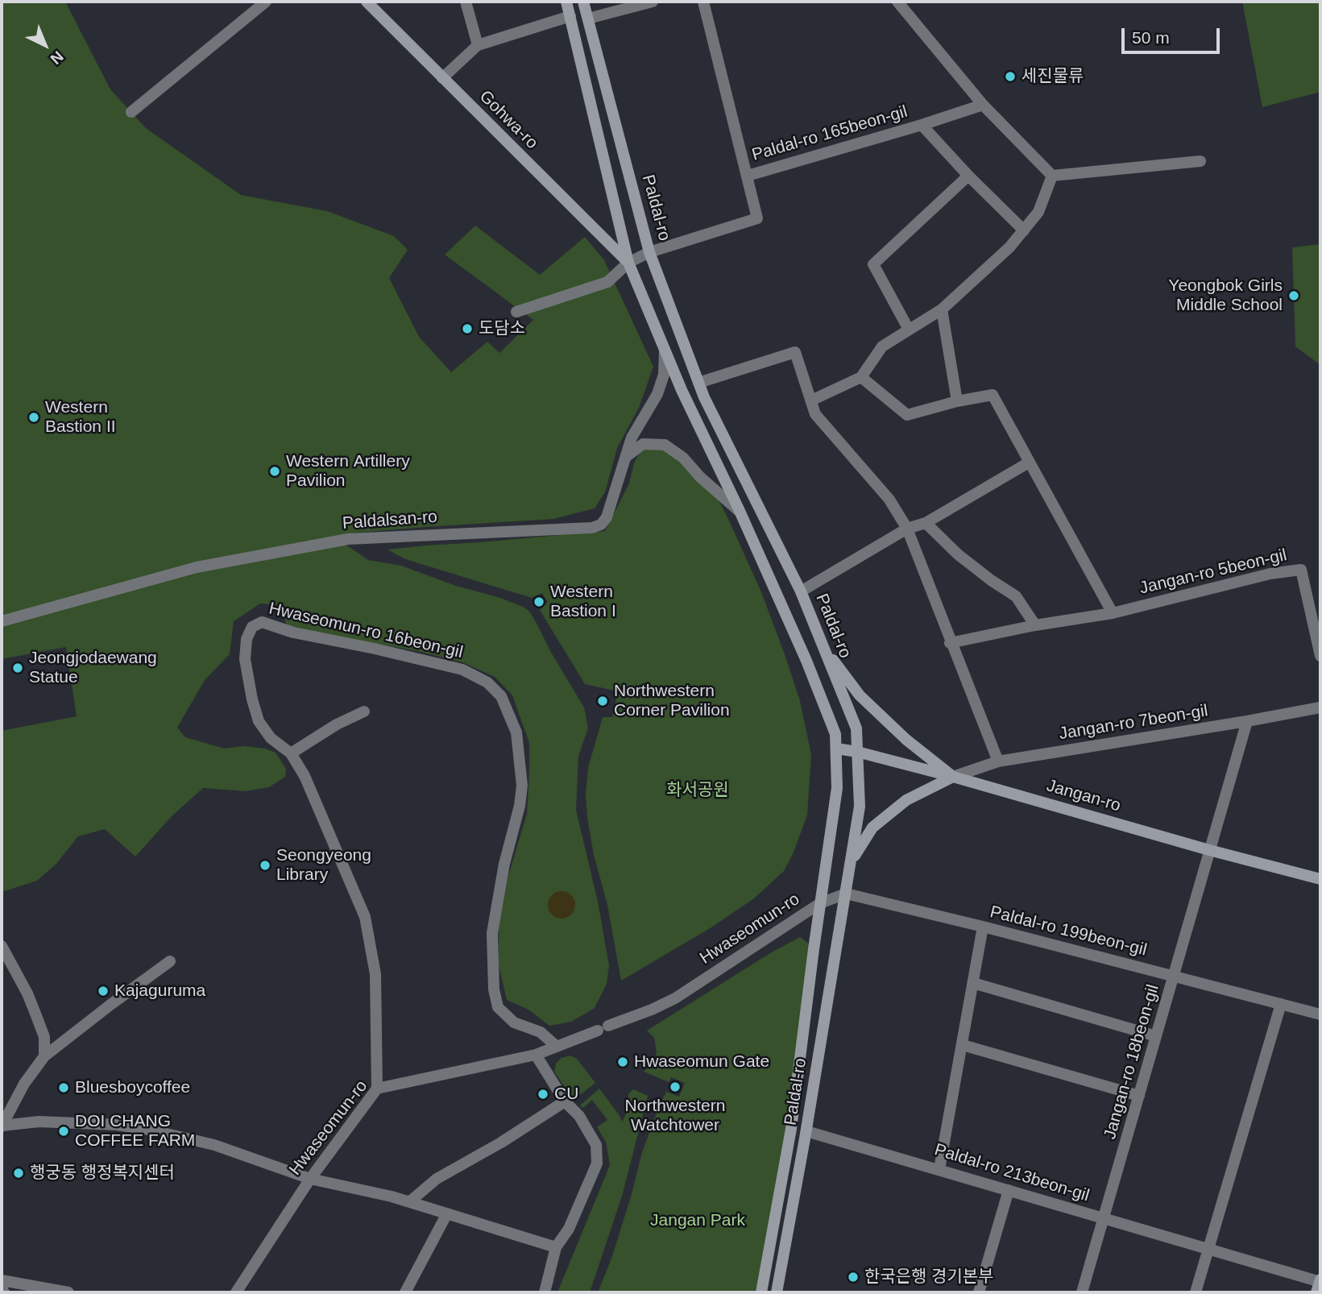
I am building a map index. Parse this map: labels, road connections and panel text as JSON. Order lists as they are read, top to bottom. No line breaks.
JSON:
{"streets":{"main road":["Gohwa-ro","Paldal-ro","Jangan-ro"],"street":["Paldal-ro 165beon-gil","Paldalsan-ro","Jangan-ro 5beon-gil","Hwaseomun-ro 16beon-gil","Jangan-ro 7beon-gil","Hwaseomun-ro","Paldal-ro 199beon-gil","Jangan-ro 18beon-gil","Paldal-ro 213beon-gil"]},"crossings":[["Gohwa-ro","Paldal-ro 165beon-gil"],["Paldal-ro 165beon-gil","Paldal-ro"],["Paldal-ro","Jangan-ro"],["Paldal-ro","Hwaseomun-ro"],["Paldal-ro","Paldal-ro 199beon-gil"],["Paldal-ro","Paldal-ro 213beon-gil"],["Hwaseomun-ro 16beon-gil","Hwaseomun-ro"],["Jangan-ro 7beon-gil","Jangan-ro"],["Jangan-ro 7beon-gil","Jangan-ro 18beon-gil"],["Jangan-ro","Jangan-ro 18beon-gil"],["Hwaseomun-ro","Paldal-ro 199beon-gil"],["Paldal-ro 199beon-gil","Jangan-ro 18beon-gil"],["Jangan-ro 18beon-gil","Paldal-ro 213beon-gil"]],"parks":["화서공원","Jangan Park"],"places":["세진물류","Yeongbok Girls Middle School","도담소","Western Bastion II","Western Artillery Pavilion","Western Bastion I","Jeongjodaewang Statue","Northwestern Corner Pavilion","Seongyeong Library","Kajaguruma","Hwaseomun Gate","Northwestern Watchtower","Bluesboycoffee","CU","DOI CHANG COFFEE FARM","행궁동 행정복지센터","한국은행 경기본부"],"scale_bar":"50 m","north":"bottom right"}
